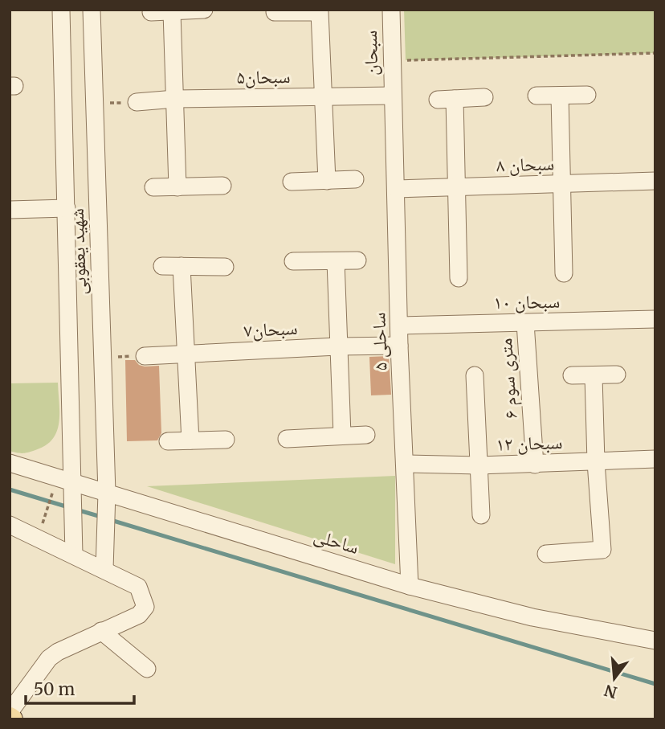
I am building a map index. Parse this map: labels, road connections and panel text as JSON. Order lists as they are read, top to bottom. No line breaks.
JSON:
{"streets":{"street":["سبحان","سبحان۵","سبحان ۸","شهید یعقوبی","سبحان ۱۰","سبحان۷","ساحلی ۵","۶ متری سوم","سبحان ۱۲","ساحلی"]},"crossings":[["سبحان","سبحان۵"],["سبحان","ساحلی ۵"],["سبحان۵","ساحلی ۵"],["سبحان ۸","ساحلی ۵"],["شهید یعقوبی","ساحلی"],["سبحان ۱۰","ساحلی ۵"],["سبحان ۱۰","۶ متری سوم"],["سبحان۷","ساحلی ۵"],["ساحلی ۵","سبحان ۱۲"],["ساحلی ۵","ساحلی"],["۶ متری سوم","سبحان ۱۲"]],"scale_bar":"50 m","north":"bottom"}
